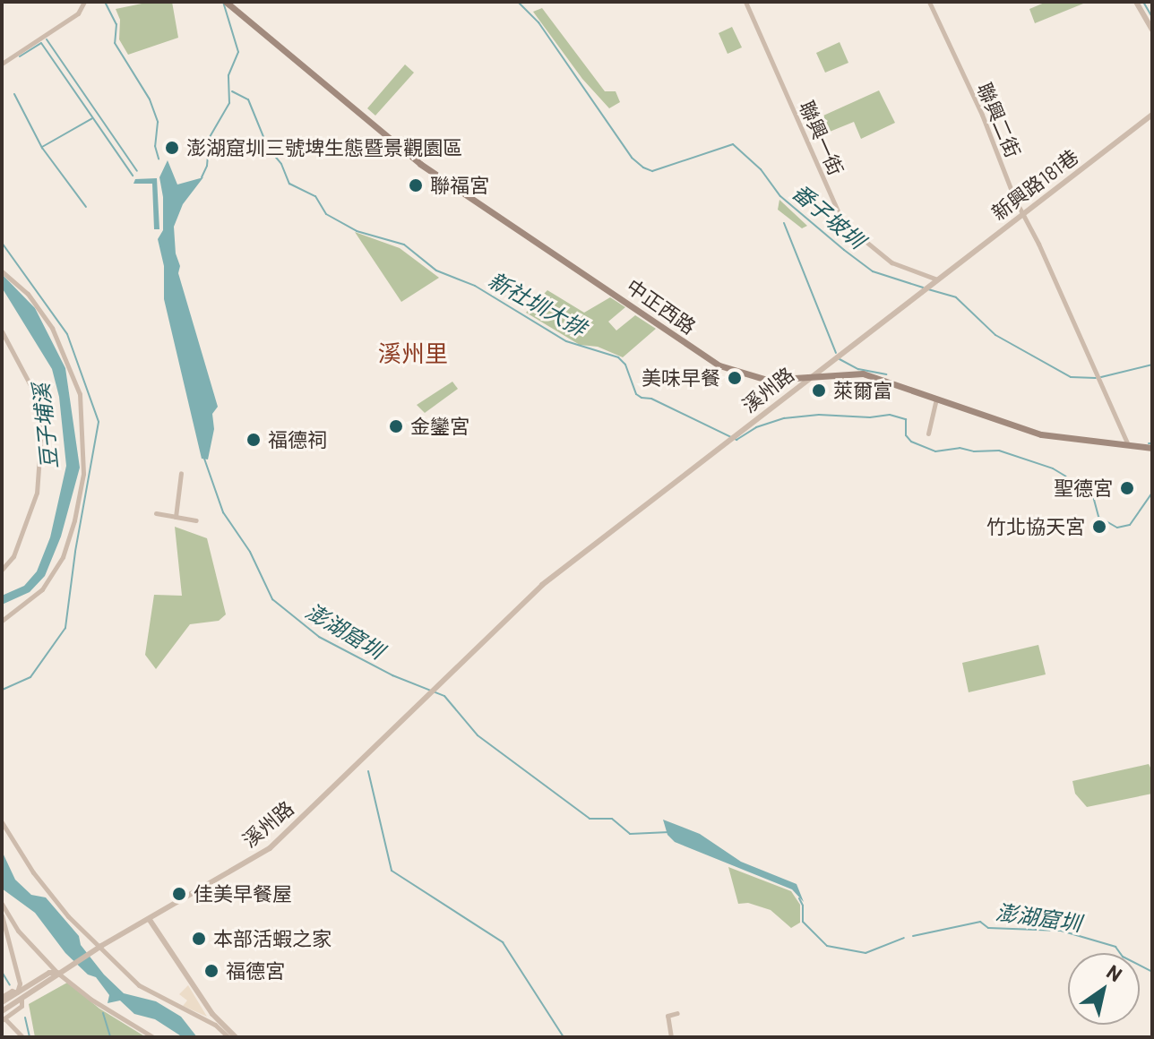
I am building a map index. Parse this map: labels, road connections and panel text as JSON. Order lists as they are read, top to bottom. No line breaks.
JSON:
{"streets":{"main road":["中正西路"],"street":["聯興二街","聯興一街","新興路181巷","溪州路"]},"crossings":[["聯興二街","新興路181巷"],["聯興二街","中正西路"],["聯興一街","新興路181巷"],["新興路181巷","溪州路"],["中正西路","溪州路"]],"districts":["溪州里"],"water":["番子坡圳","新社圳大排","豆子埔溪","澎湖窟圳"],"places":["澎湖窟圳三號埤生態暨景觀園區","聯福宮","美味早餐","萊爾富","金鑾宮","福德祠","聖德宮","竹北協天宮","佳美早餐屋","本部活蝦之家","福德宮"],"north":"top right"}
